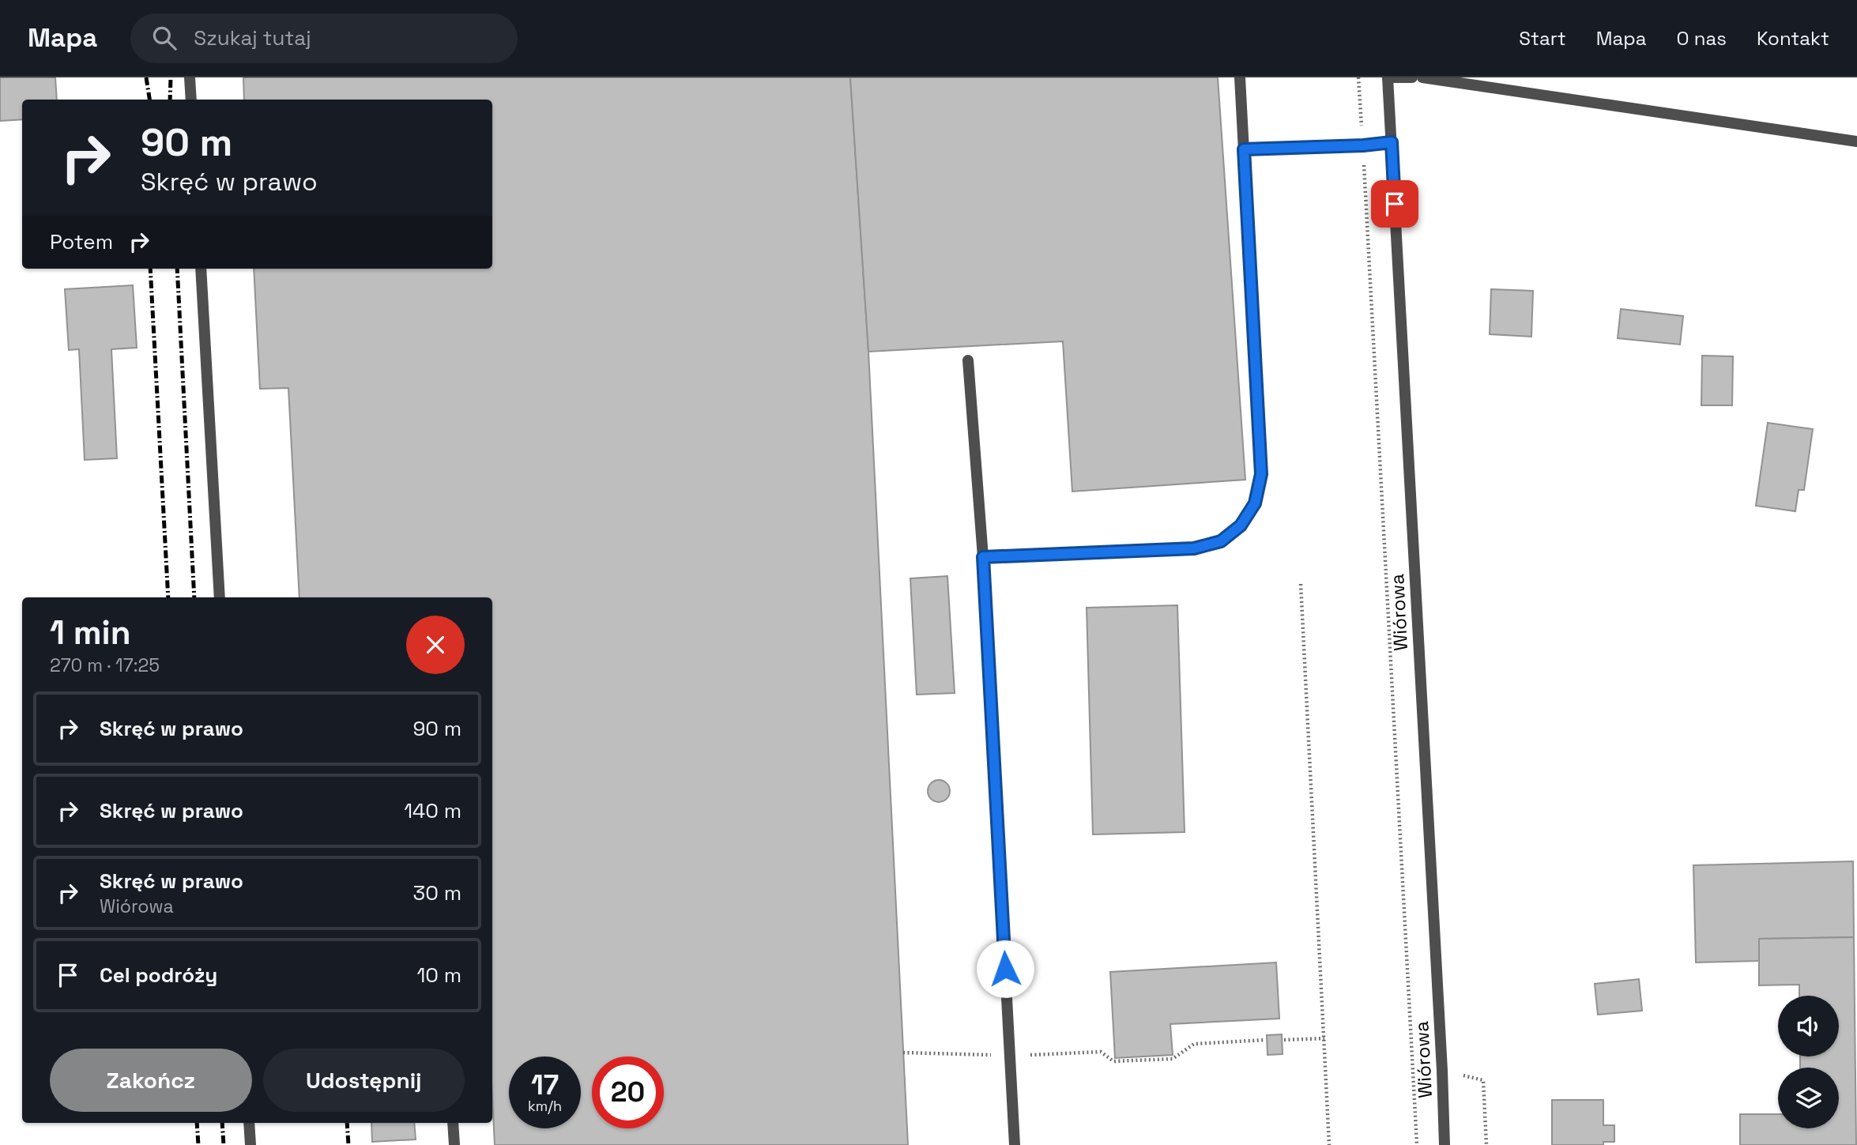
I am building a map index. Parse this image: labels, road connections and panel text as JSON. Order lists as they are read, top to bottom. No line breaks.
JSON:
{"streets":{"street":["Wiórowa"]},"page":{"header":"Mapa","search":"Szukaj tutaj","nav":["Start","Mapa","O nas","Kontakt"],"turn":["90 m","Skręć w prawo"],"then":"Potem","heading":["1 min","270 m · 17:25"],"list":[{"name":"Skręć w prawo","value":"90 m"},{"name":"Skręć w prawo","value":"140 m"},{"name":"Skręć w prawo","note":"Wiórowa","value":"30 m"},{"name":"Cel podróży","value":"10 m"}],"buttons":["Zakończ","Udostępnij"],"speed":"17 km/h","limit":"20"}}
